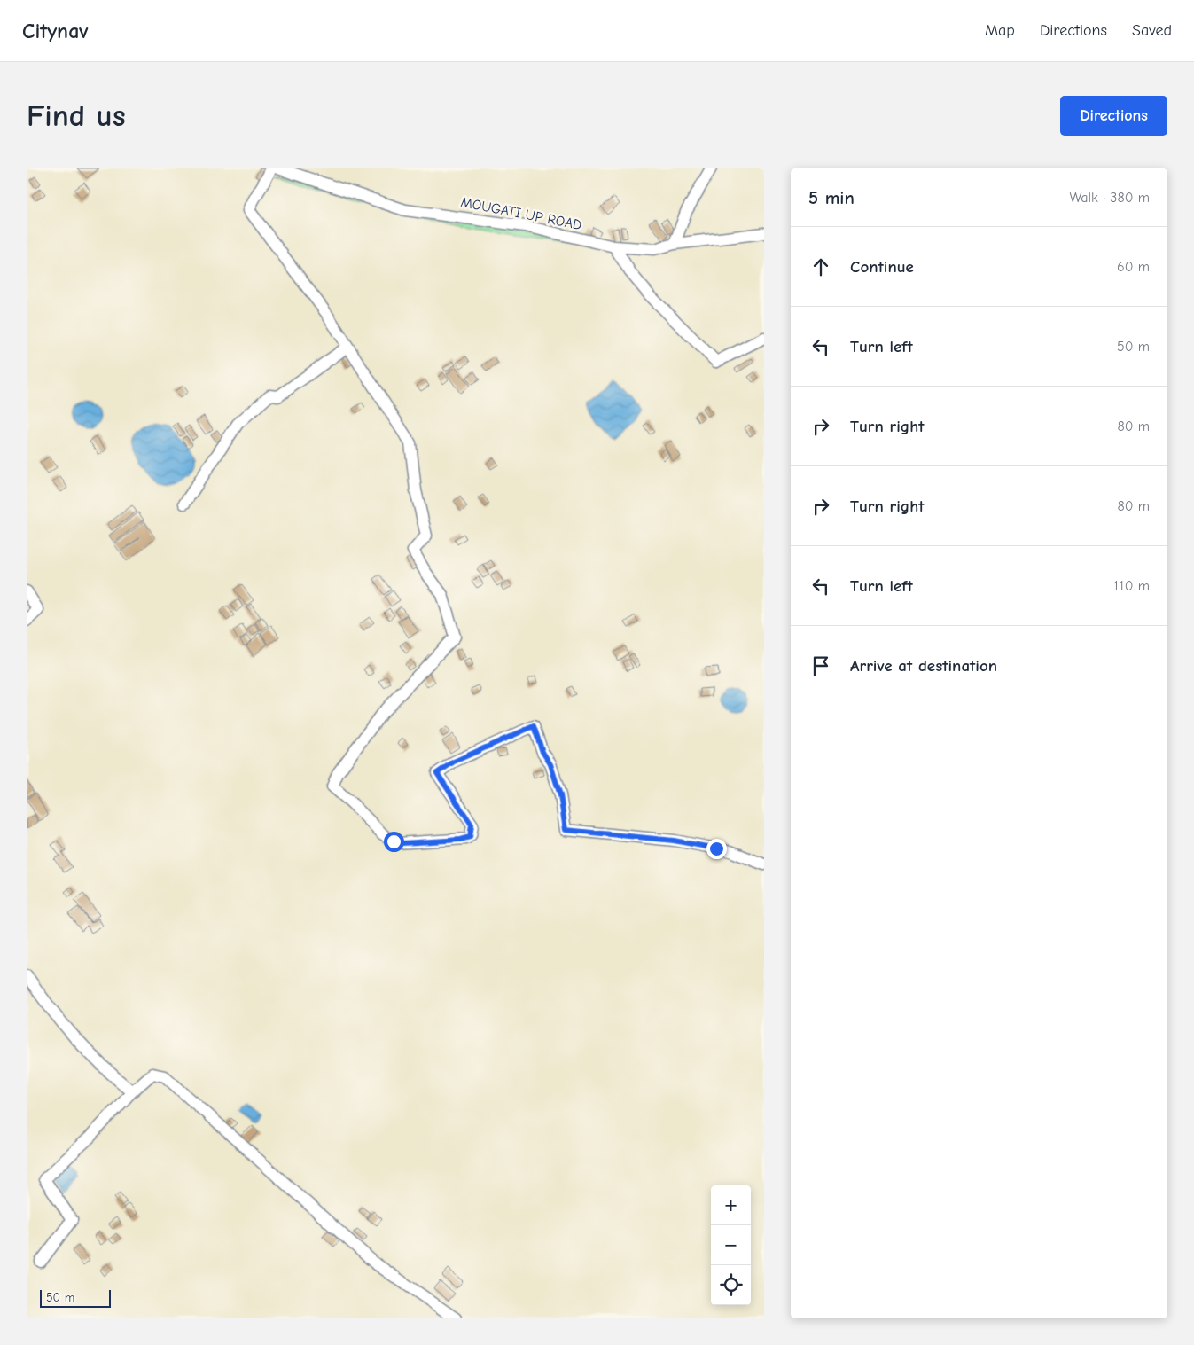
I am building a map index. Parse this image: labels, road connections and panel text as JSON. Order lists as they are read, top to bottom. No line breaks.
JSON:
{"streets":{"street":["MOUGATI UP ROAD"]},"scale_bar":"50 m","page":{"header":"Citynav","nav":["Map","Directions","Saved"],"buttons":"Directions","title":"Find us","heading":["5 min","Walk · 380 m"],"list":[["Continue","60 m"],["Turn left","50 m"],["Turn right","80 m"],["Turn right","80 m"],["Turn left","110 m"],"Arrive at destination"],"map_buttons":["+","−"],"scale":"50 m"}}
